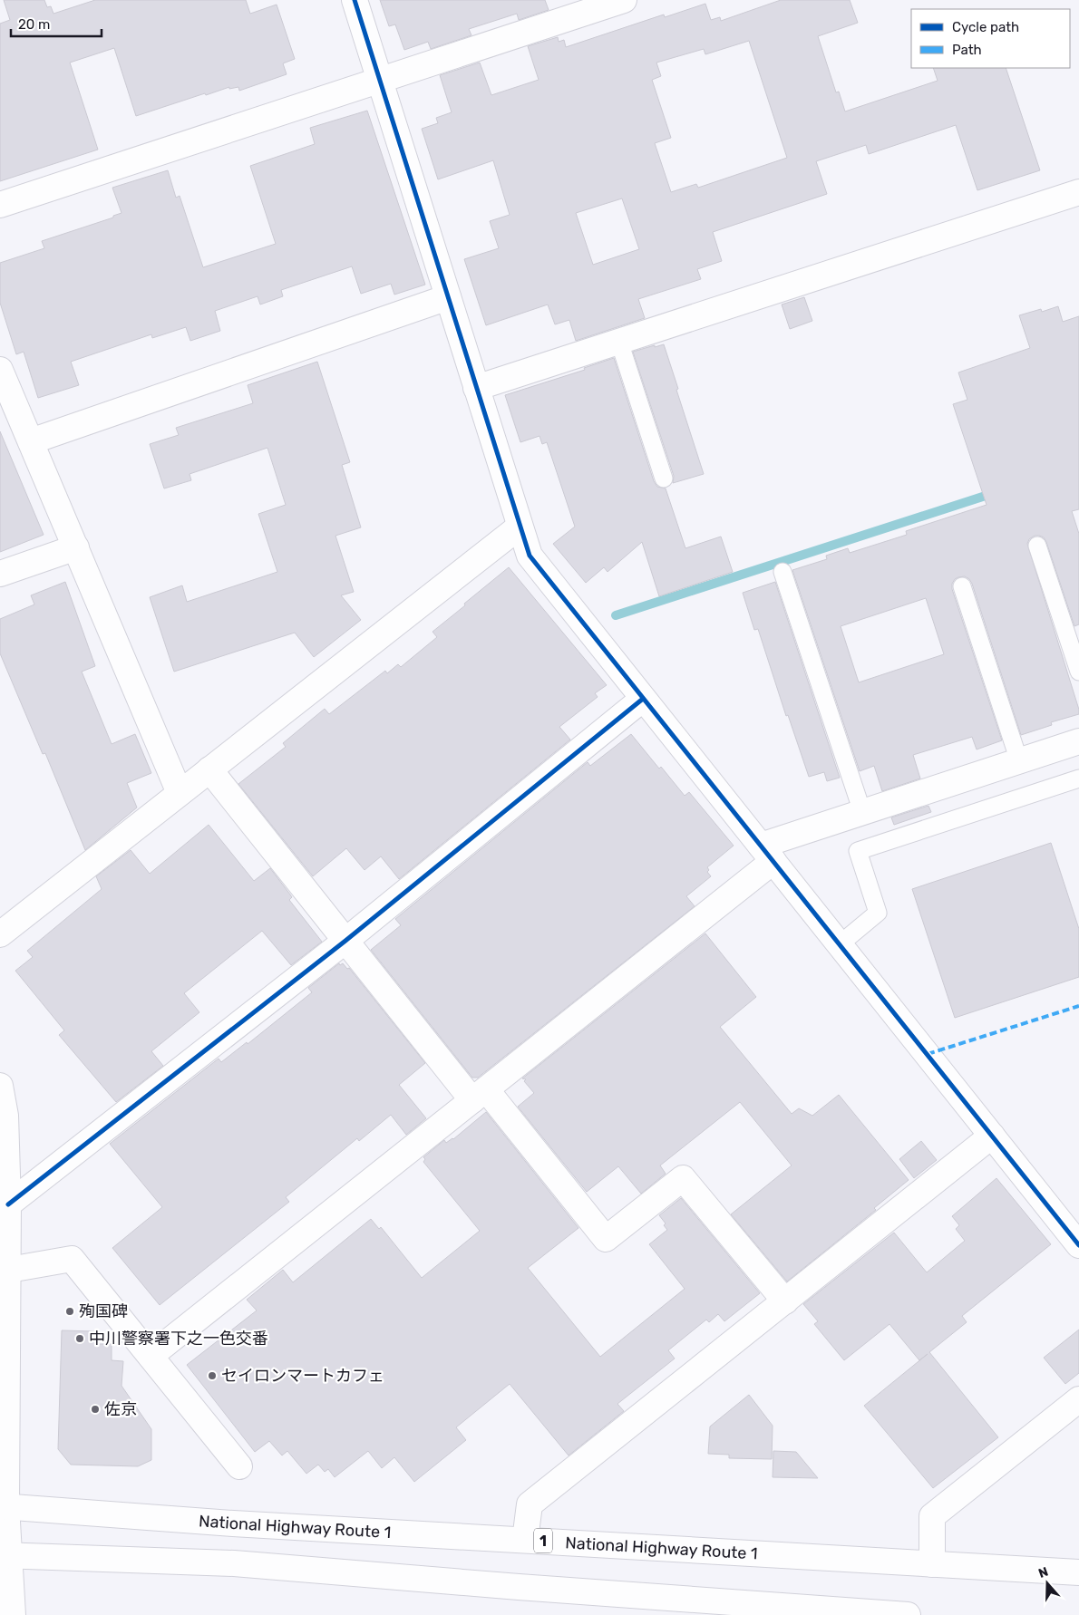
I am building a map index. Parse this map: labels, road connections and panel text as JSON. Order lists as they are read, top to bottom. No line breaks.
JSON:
{"streets":{"main road":["National Highway Route 1","1"]},"places":["殉国碑","中川警察署下之一色交番","セイロンマートカフェ","佐京"],"legend":["Cycle path","Path"],"scale_bar":"20 m","north":"top"}
